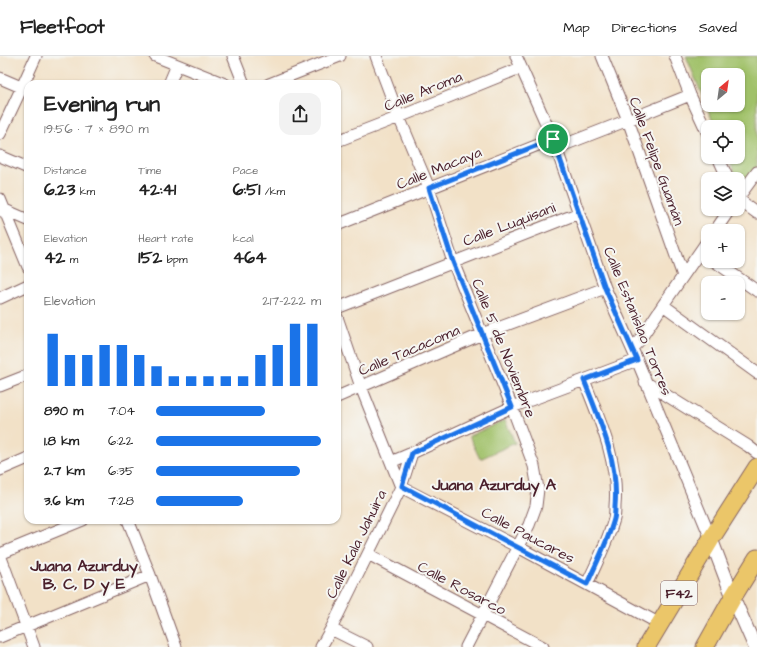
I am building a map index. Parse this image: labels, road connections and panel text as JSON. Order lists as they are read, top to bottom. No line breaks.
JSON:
{"streets":{"main road":["F42"],"street":["Calle Aroma","Calle Felipe Guamán","Calle Macaya","Calle Luquisani","Calle Estanislao Torres","Calle 5 de Noviembre","Calle Tacacoma","Calle Paucares","Calle Kala Jahuira","Calle Rosarco"]},"crossings":[["Calle Aroma","Calle Estanislao Torres"],["Calle Aroma","Calle 5 de Noviembre"],["Calle Felipe Guamán","Calle Macaya"],["Calle Macaya","Calle Estanislao Torres"],["Calle Macaya","Calle 5 de Noviembre"],["Calle Luquisani","Calle Estanislao Torres"],["Calle Luquisani","Calle 5 de Noviembre"],["Calle Estanislao Torres","Calle Tacacoma"],["Calle Estanislao Torres","F42"],["Calle 5 de Noviembre","Calle Tacacoma"],["Calle 5 de Noviembre","Calle Paucares"],["Calle 5 de Noviembre","Calle Rosarco"],["Calle Paucares","Calle Kala Jahuira"],["Calle Paucares","F42"],["Calle Kala Jahuira","Calle Rosarco"]],"districts":["Juana Azurduy A","Juana Azurduy B, C, D y E"],"north":"top right","page":{"header":"Fleetfoot","nav":["Map","Directions","Saved"],"map_buttons":["+","−"],"heading":["Evening run","19:56 · 7 × 890 m"],"stats":[["Distance","6.23 km"],["Time","42:41"],["Pace","6:51 /km"],["Elevation","42 m"],["Heart rate","152 bpm"],["kcal","464"]],"chart":["Elevation","217–222 m"],"list":[{"name":"890 m","note":"7:04"},{"name":"1.8 km","note":"6:22"},{"name":"2.7 km","note":"6:35"},{"name":"3.6 km","note":"7:28"}]}}
